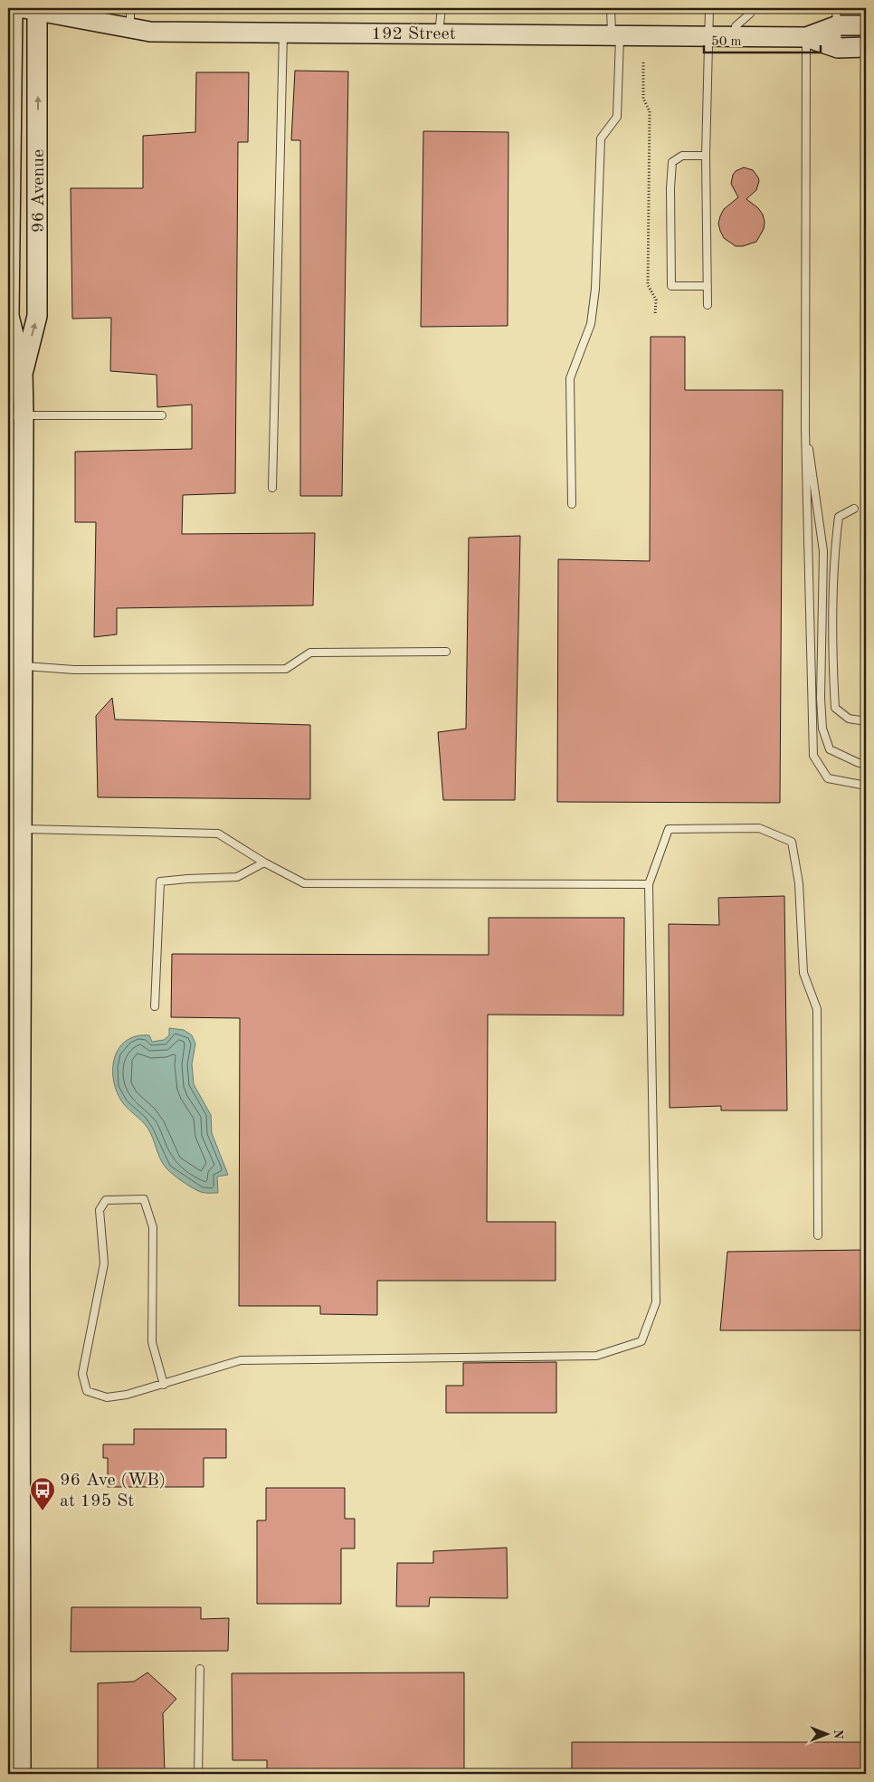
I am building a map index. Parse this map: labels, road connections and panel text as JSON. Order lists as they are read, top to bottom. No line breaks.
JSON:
{"streets":{"main road":["192 Street","96 Avenue"]},"crossings":[["192 Street","96 Avenue"]],"places":{"bus stop":["96 Ave (WB) at 195 St"]},"scale_bar":"50 m","north":"right"}
